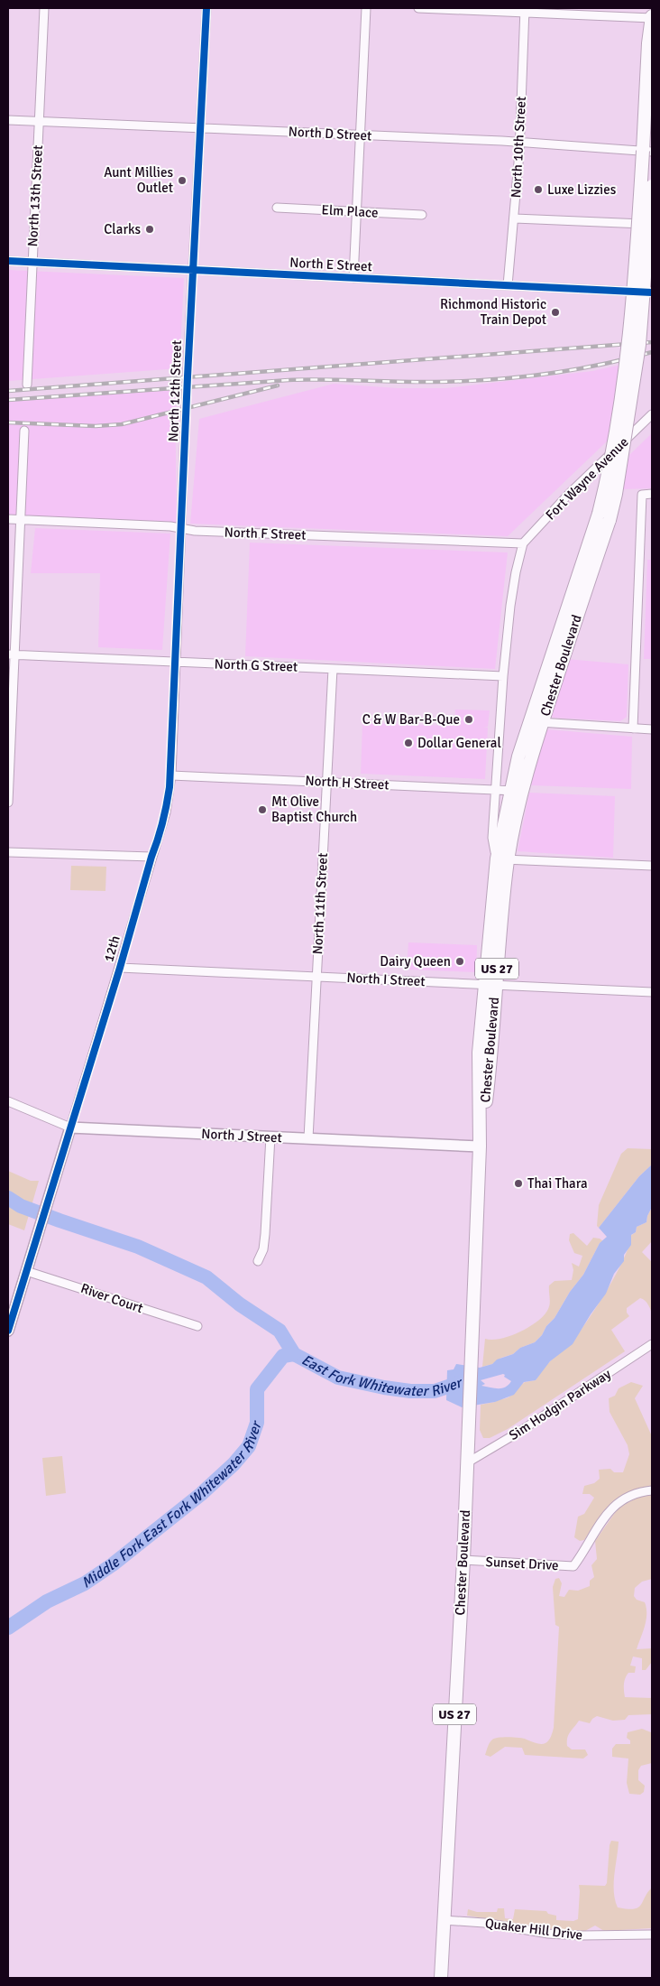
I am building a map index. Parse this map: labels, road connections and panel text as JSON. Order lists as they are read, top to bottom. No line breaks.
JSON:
{"streets":{"highway":["Chester Boulevard","US 27"],"main road":["North J Street"],"street":["North D Street","North 10th Street","North 13th Street","Elm Place","North E Street","North 12th Street","Fort Wayne Avenue","North F Street","North G Street","North H Street","North 11th Street","12th","North I Street","River Court","Sim Hodgin Parkway","Sunset Drive","Quaker Hill Drive"]},"crossings":[["North D Street","North 10th Street"],["North D Street","North 13th Street"],["North D Street","North 12th Street"],["North D Street","Chester Boulevard"],["North 10th Street","North E Street"],["North 13th Street","North E Street"],["North E Street","North 12th Street"],["North E Street","Chester Boulevard"],["North 12th Street","North F Street"],["North 12th Street","North G Street"],["North 12th Street","North H Street"],["North 12th Street","12th"],["Fort Wayne Avenue","North F Street"],["Fort Wayne Avenue","Chester Boulevard"],["North F Street","Chester Boulevard"],["North G Street","Chester Boulevard"],["North G Street","North 11th Street"],["Chester Boulevard","North H Street"],["Chester Boulevard","North I Street"],["Chester Boulevard","North J Street"],["Chester Boulevard","Sim Hodgin Parkway"],["Chester Boulevard","Sunset Drive"],["Chester Boulevard","Quaker Hill Drive"],["North H Street","North 11th Street"],["North H Street","12th"],["North 11th Street","North I Street"],["North 11th Street","North J Street"],["12th","North I Street"],["12th","North J Street"]],"water":["East Fork Whitewater River","Middle Fork East Fork Whitewater River"],"places":["Aunt Millies Outlet","Luxe Lizzies","Clarks","Richmond Historic Train Depot","C & W Bar-B-Que","Dollar General","Mt Olive Baptist Church","Dairy Queen","Thai Thara"]}
